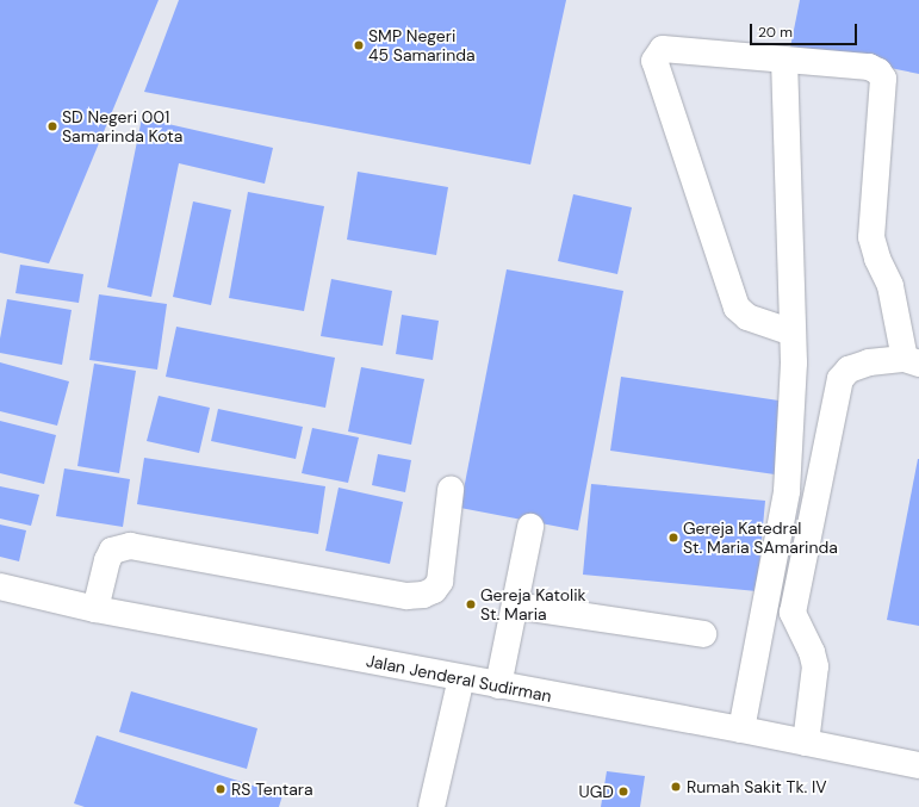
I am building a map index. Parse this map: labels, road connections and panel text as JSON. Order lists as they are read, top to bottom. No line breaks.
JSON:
{"streets":{"street":["Jalan Jenderal Sudirman"]},"places":["SMP Negeri 45 Samarinda","SD Negeri 001 Samarinda Kota","Gereja Katedral St. Maria SAmarinda","Gereja Katolik St. Maria","Rumah Sakit Tk. IV","RS Tentara","UGD"],"scale_bar":"20 m"}
